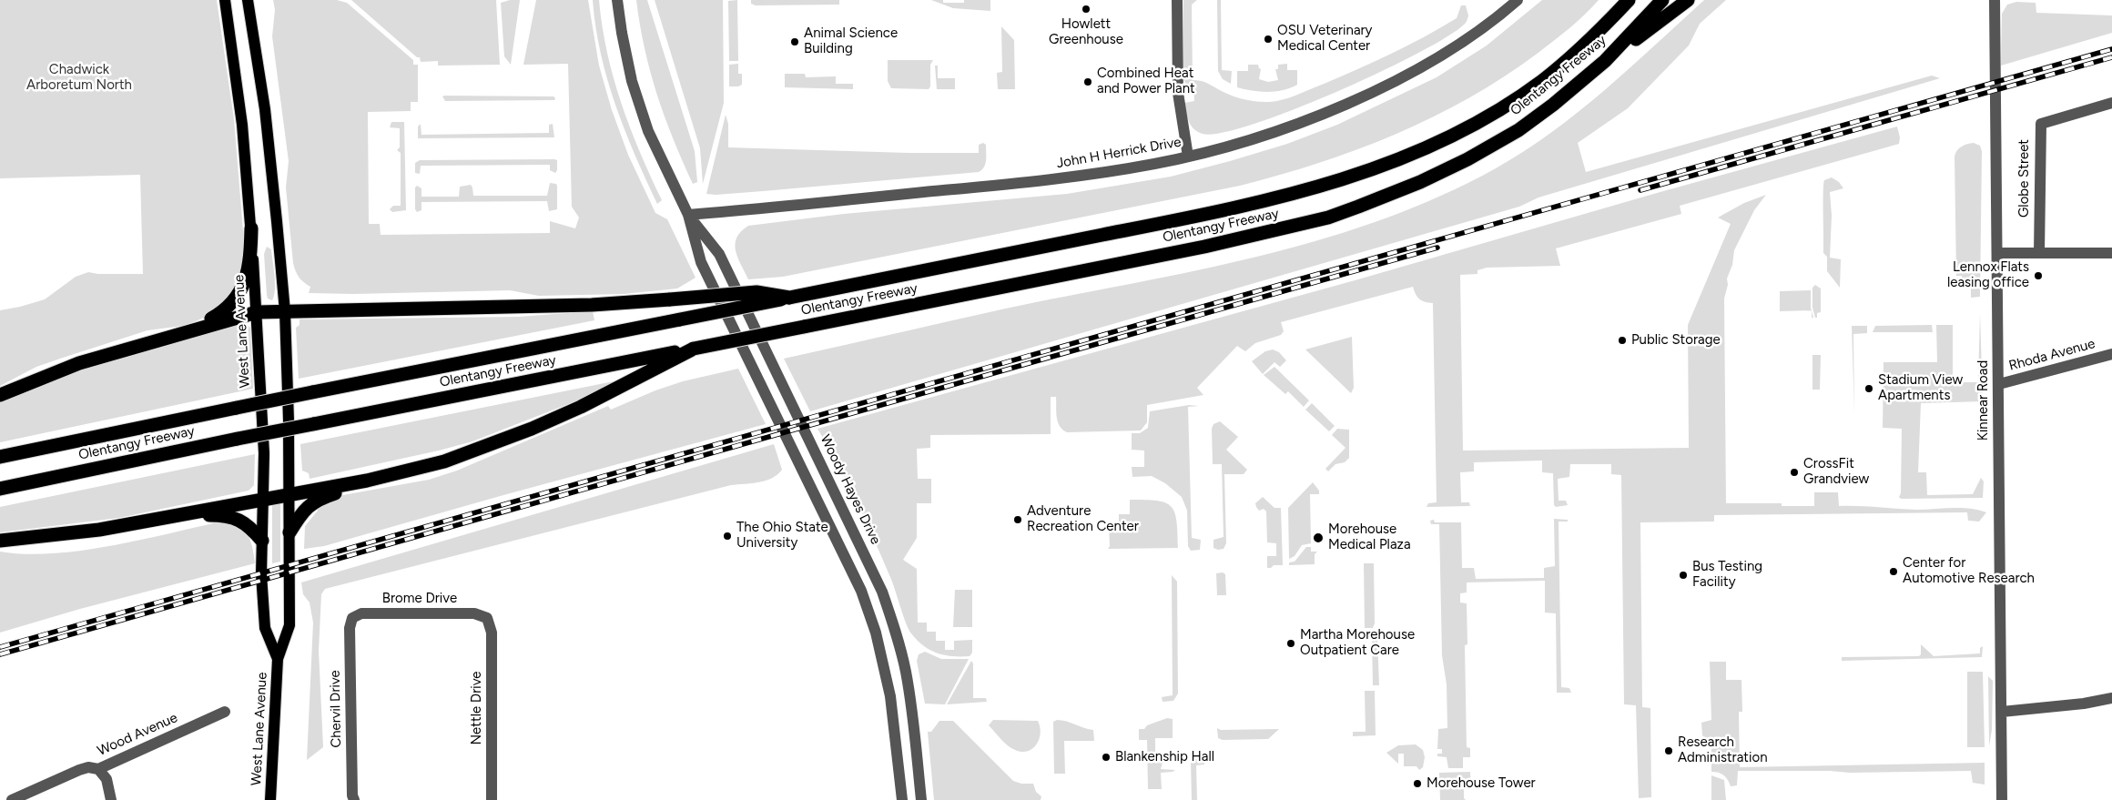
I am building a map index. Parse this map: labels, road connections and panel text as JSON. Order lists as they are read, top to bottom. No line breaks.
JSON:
{"streets":{"highway":["Olentangy Freeway"],"main road":["West Lane Avenue"],"street":["John H Herrick Drive","Globe Street","Rhoda Avenue","Kinnear Road","Woody Hayes Drive","Brome Drive","Nettle Drive","Chervil Drive","Wood Avenue"]},"crossings":[["John H Herrick Drive","Woody Hayes Drive"],["Rhoda Avenue","Kinnear Road"],["Brome Drive","Nettle Drive"],["Brome Drive","Chervil Drive"]],"parks":["Chadwick Arboretum North"],"places":["Howlett Greenhouse","OSU Veterinary Medical Center","Animal Science Building","Combined Heat and Power Plant","Lennox Flats leasing office","Public Storage","Stadium View Apartments","CrossFit Grandview","Adventure Recreation Center","The Ohio State University","Morehouse Medical Plaza","Center for Automotive Research","Bus Testing Facility","Martha Morehouse Outpatient Care","Research Administration","Blankenship Hall","Morehouse Tower"]}
